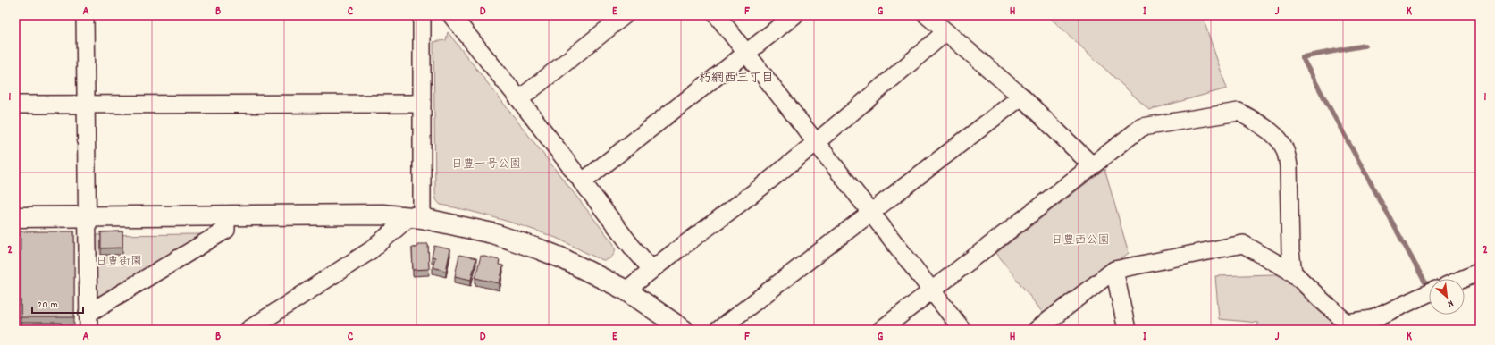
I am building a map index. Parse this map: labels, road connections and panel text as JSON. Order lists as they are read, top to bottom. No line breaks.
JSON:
{"districts":["朽網西三丁目"],"parks":["日豊一号公園","日豊西公園","日豊街園"],"scale_bar":"20 m","north":"bottom right","grid":{"columns":["A","B","C","D","E","F","G","H","I","J","K"],"rows":["1","2"]}}
